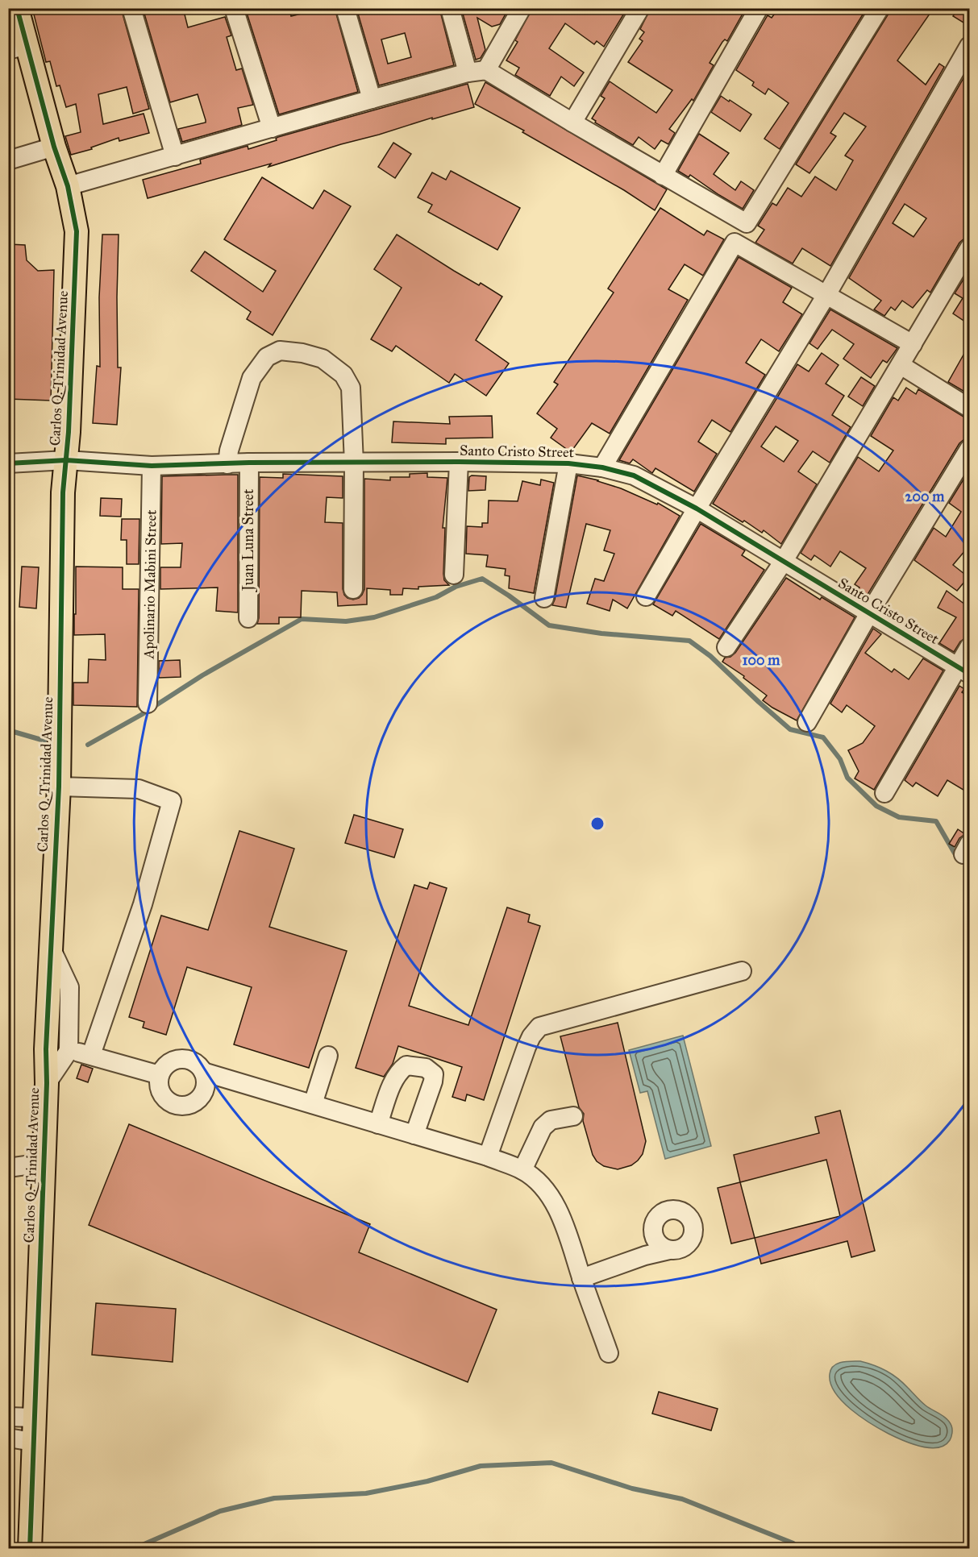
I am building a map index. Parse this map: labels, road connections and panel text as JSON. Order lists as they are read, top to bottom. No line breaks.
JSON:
{"streets":{"main road":["Carlos Q. Trinidad Avenue"],"street":["Santo Cristo Street","Juan Luna Street","Apolinario Mabini Street"]},"crossings":[["Carlos Q. Trinidad Avenue","Santo Cristo Street"],["Santo Cristo Street","Juan Luna Street"],["Santo Cristo Street","Apolinario Mabini Street"]],"rings":["200 m","100 m"]}
